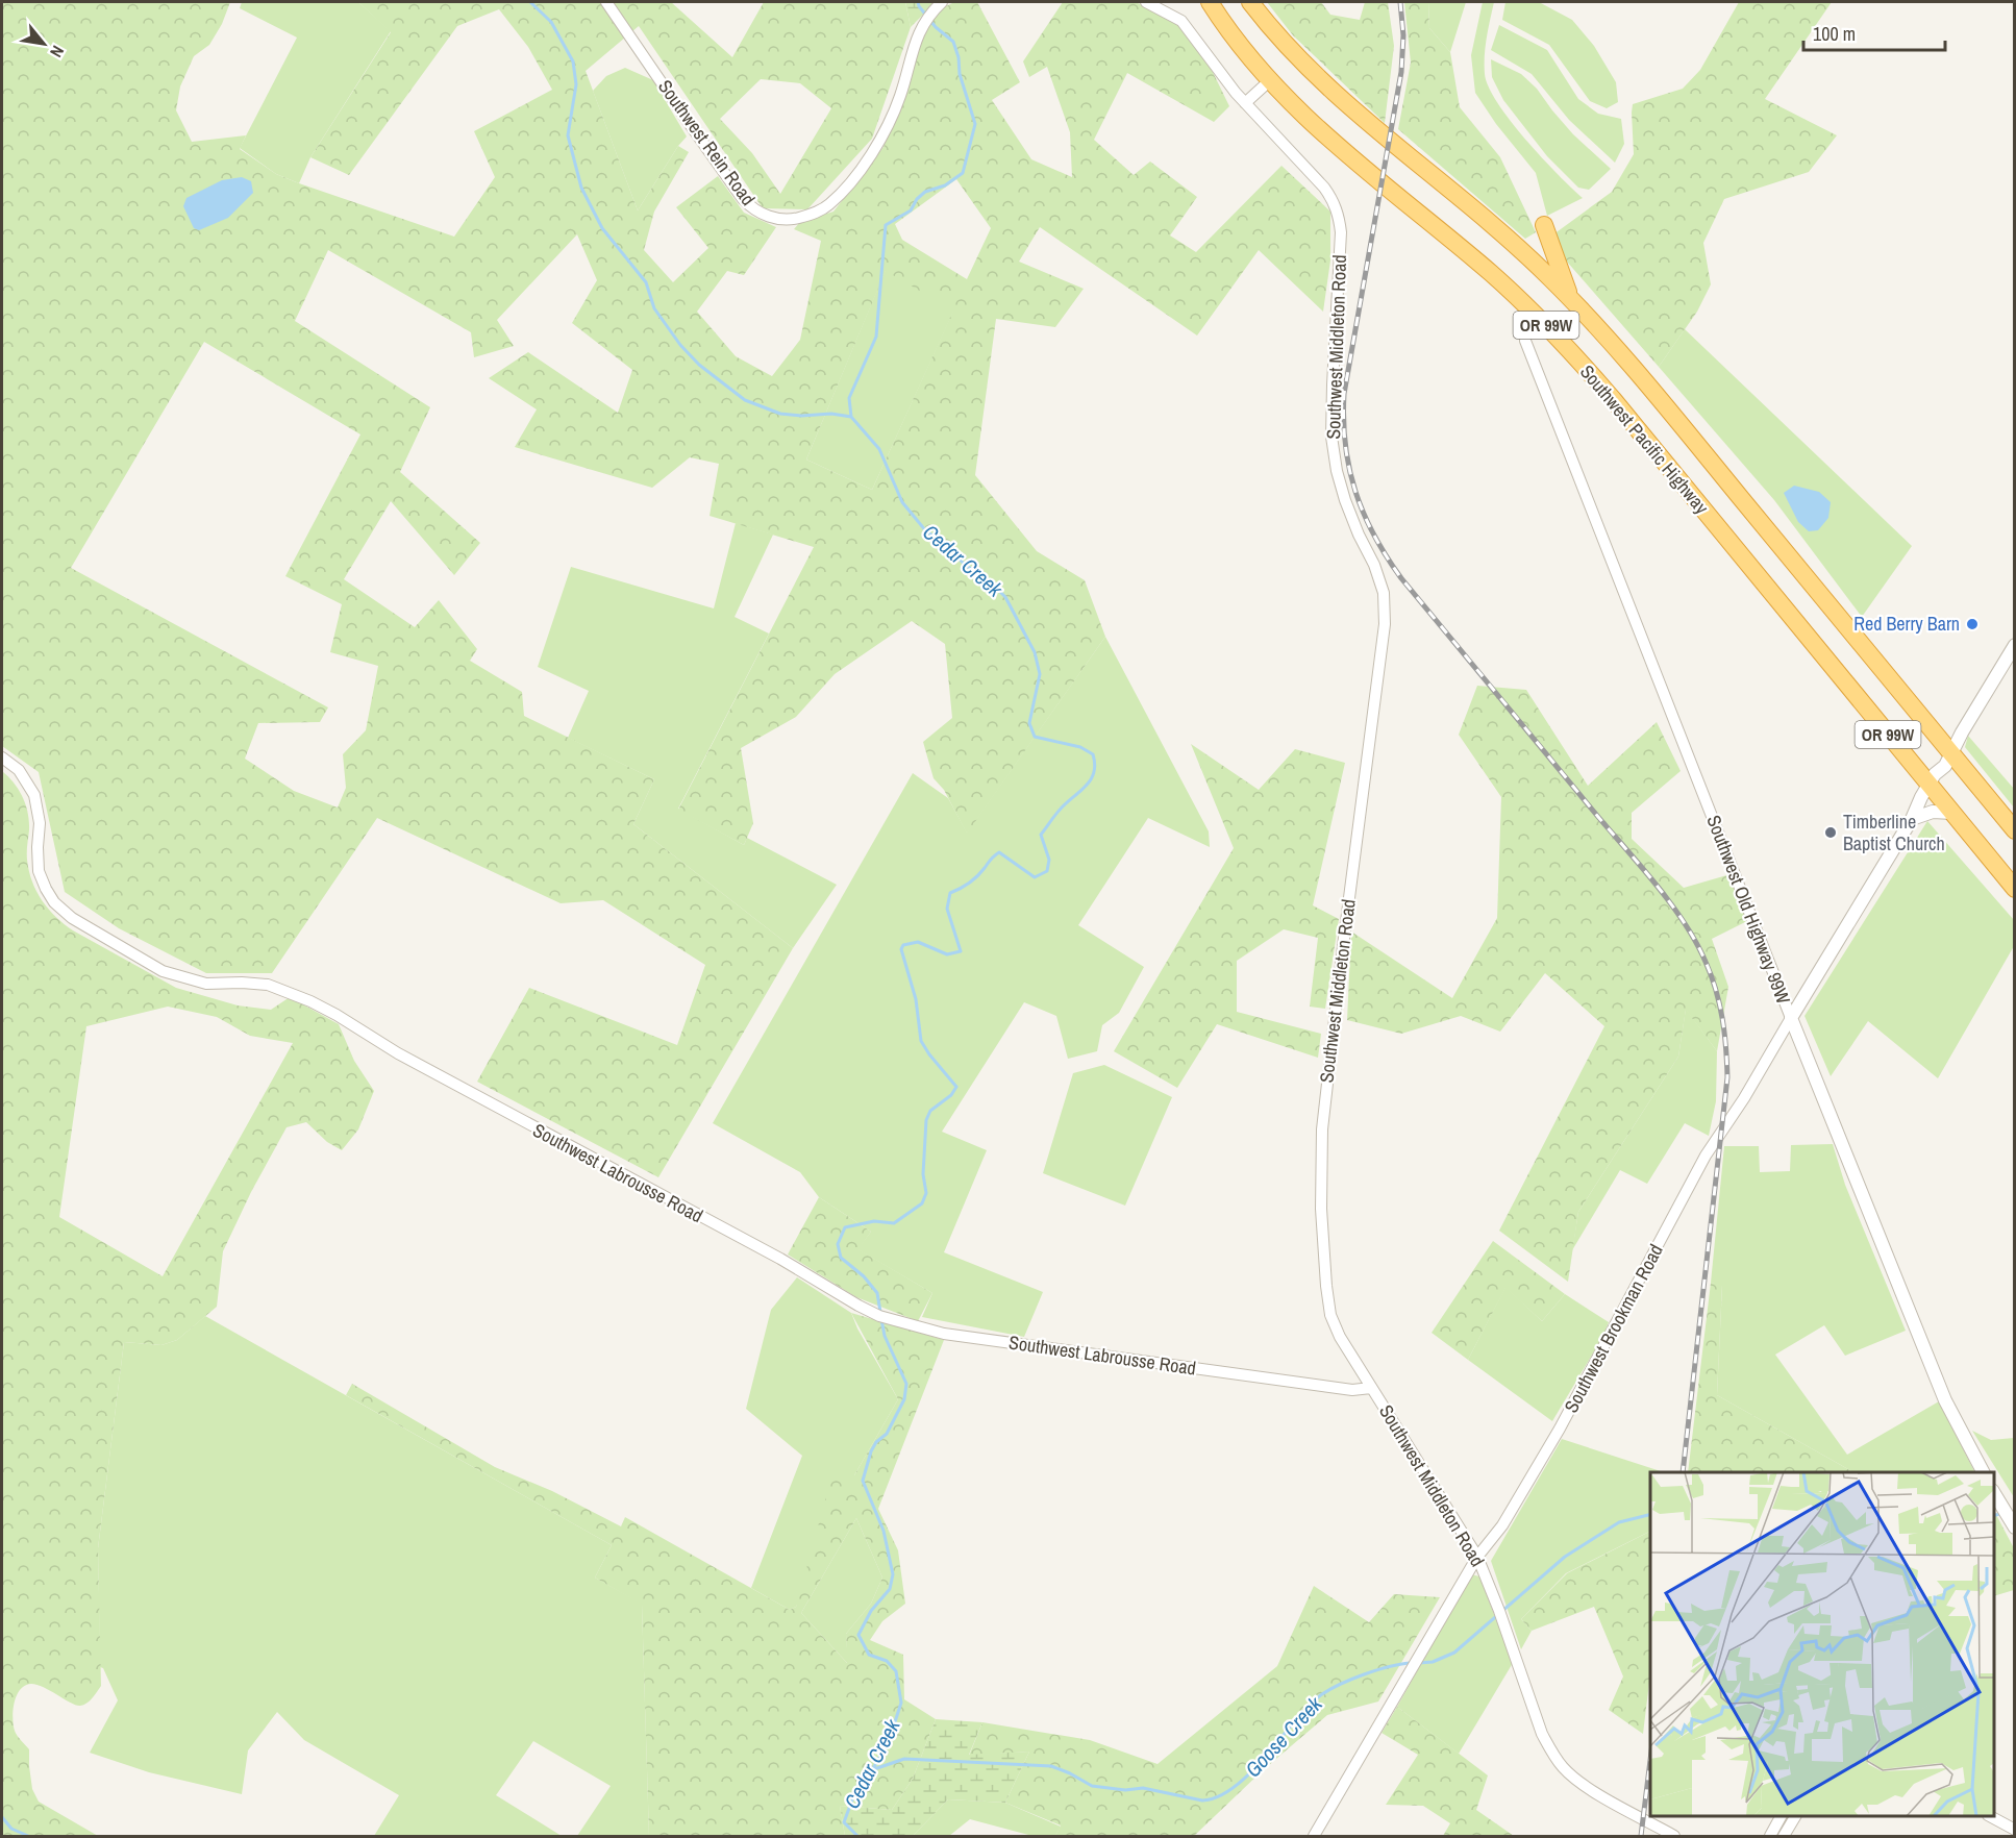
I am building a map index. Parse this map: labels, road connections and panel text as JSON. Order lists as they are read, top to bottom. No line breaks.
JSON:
{"streets":{"highway":["OR 99W","Southwest Pacific Highway"],"street":["Southwest Rein Road","Southwest Middleton Road","Southwest Old Highway 99W","Southwest Labrousse Road","Southwest Brookman Road"]},"crossings":[["Southwest Middleton Road","Southwest Labrousse Road"],["Southwest Middleton Road","Southwest Brookman Road"],["Southwest Pacific Highway","Southwest Brookman Road"],["Southwest Old Highway 99W","Southwest Brookman Road"]],"water":["Cedar Creek","Goose Creek"],"places":["Red Berry Barn","Timberline Baptist Church"],"scale_bar":"100 m","north":"bottom right"}
